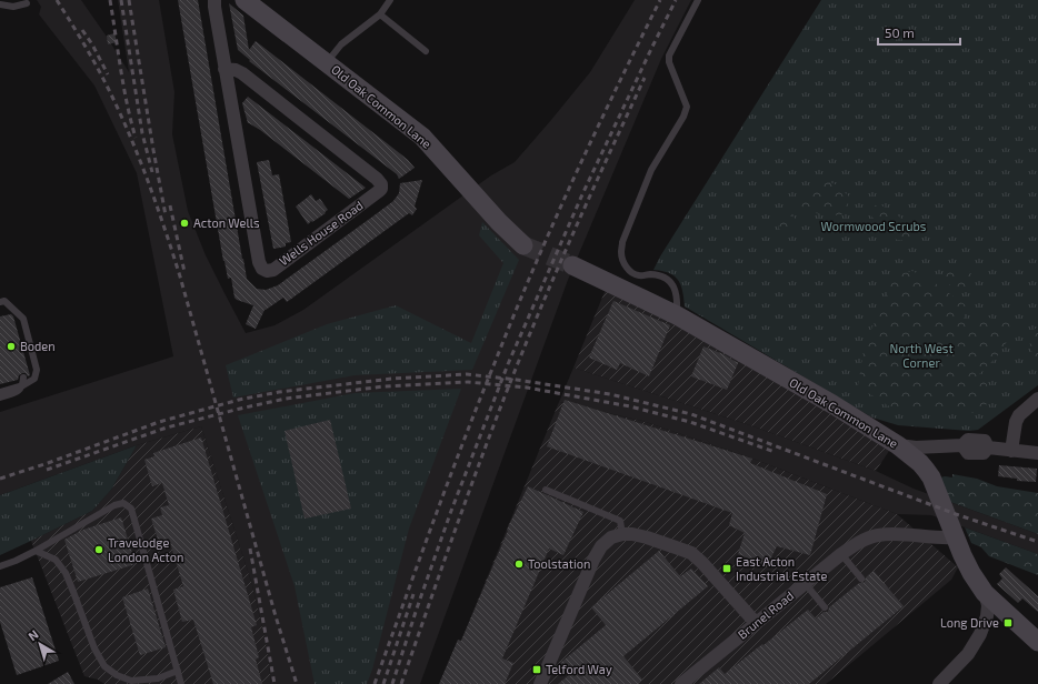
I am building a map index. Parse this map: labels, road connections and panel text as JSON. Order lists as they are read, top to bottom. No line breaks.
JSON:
{"streets":{"street":["Old Oak Common Lane","Wells House Road","Brunel Road"]},"crossings":[["Old Oak Common Lane","Brunel Road"]],"parks":["Wormwood Scrubs","North West Corner"],"places":{"other":["Acton Wells","Boden","Travelodge London Acton","Toolstation"],"transit":["East Acton Industrial Estate","Long Drive","Telford Way"]},"scale_bar":"50 m","north":"top left"}
